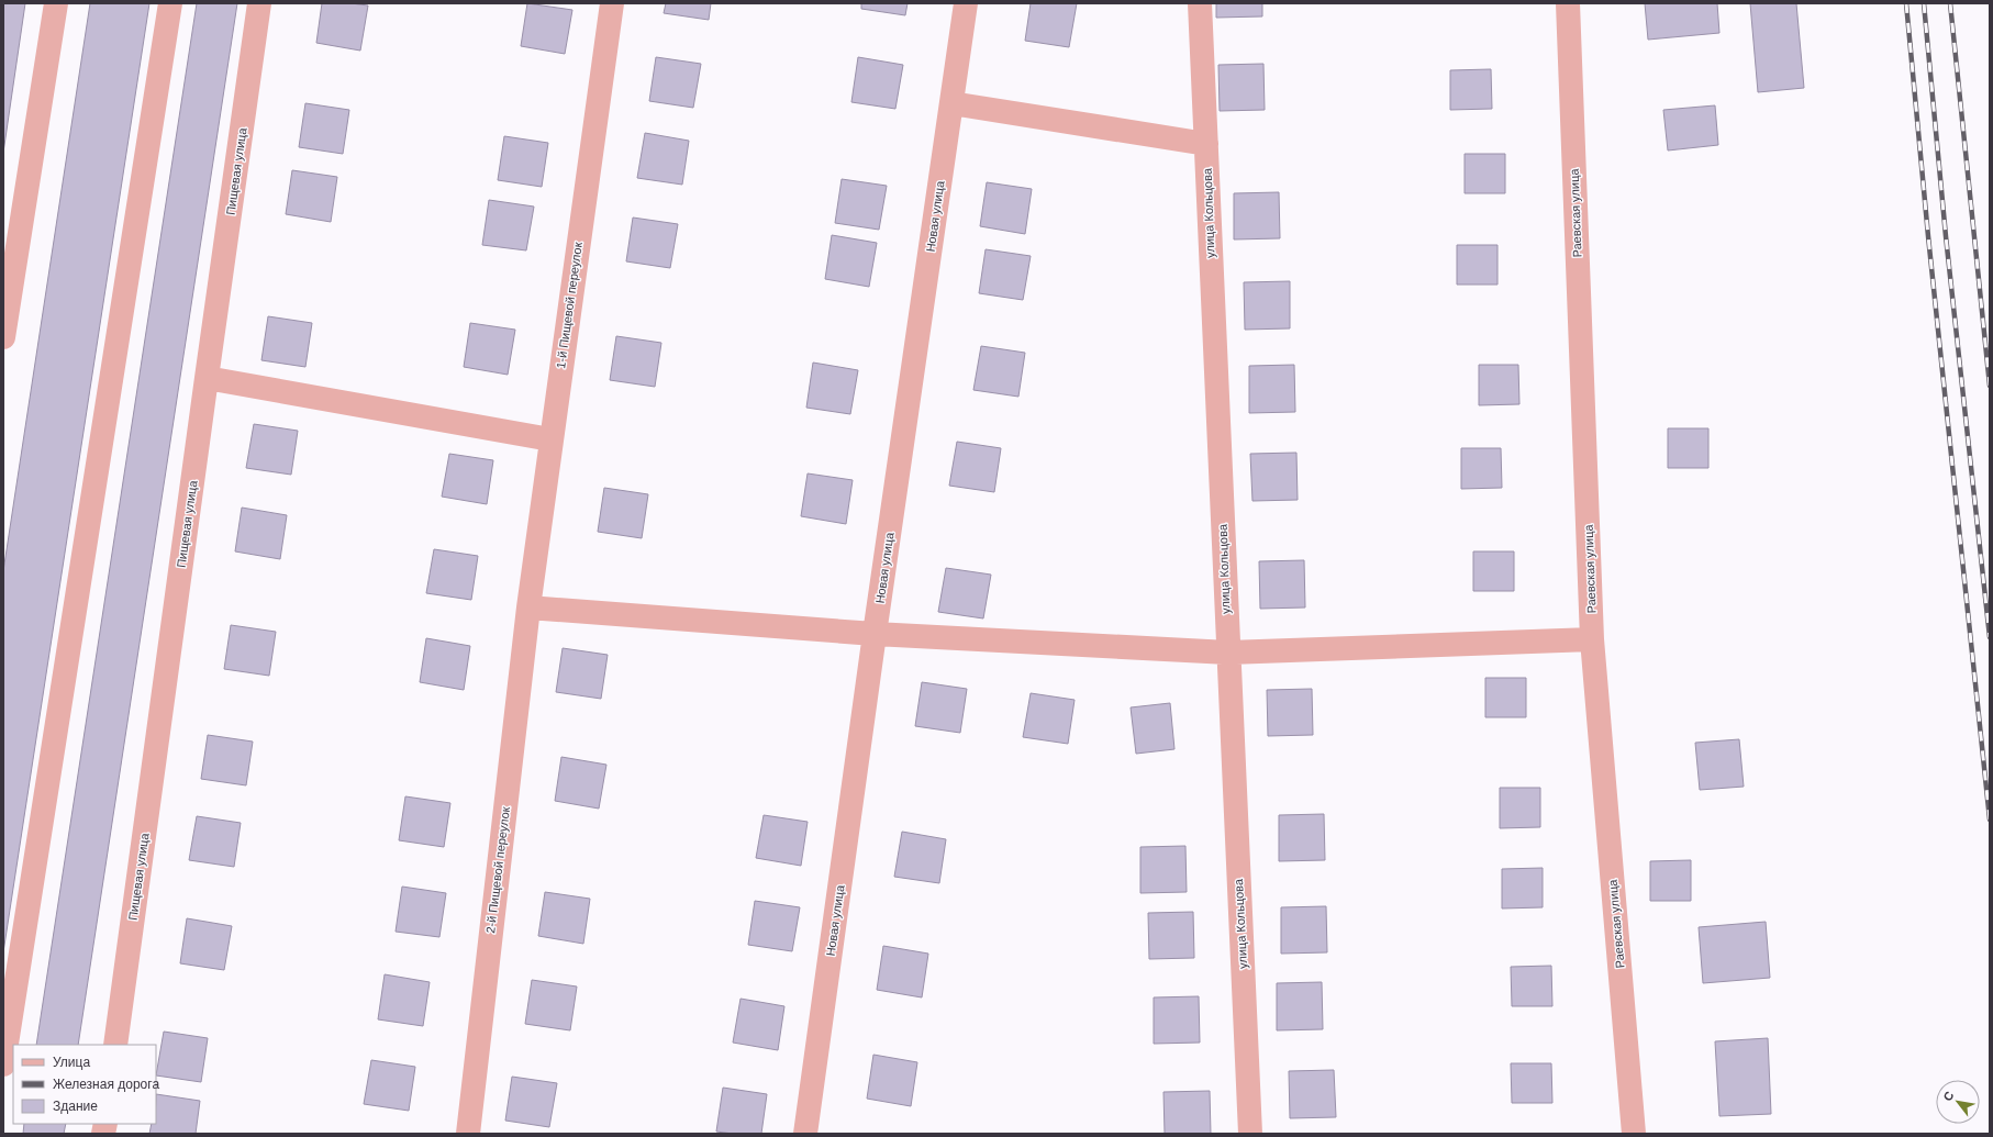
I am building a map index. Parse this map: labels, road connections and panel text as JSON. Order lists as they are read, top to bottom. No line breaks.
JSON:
{"streets":{"street":["Пищевая улица","улица Кольцова","Раевская улица","Новая улица","1-й Пищевой переулок","2-й Пищевой переулок"]},"crossings":[["1-й Пищевой переулок","2-й Пищевой переулок"]],"legend":["Улица","Железная дорога","Здание"],"north":"top left"}
